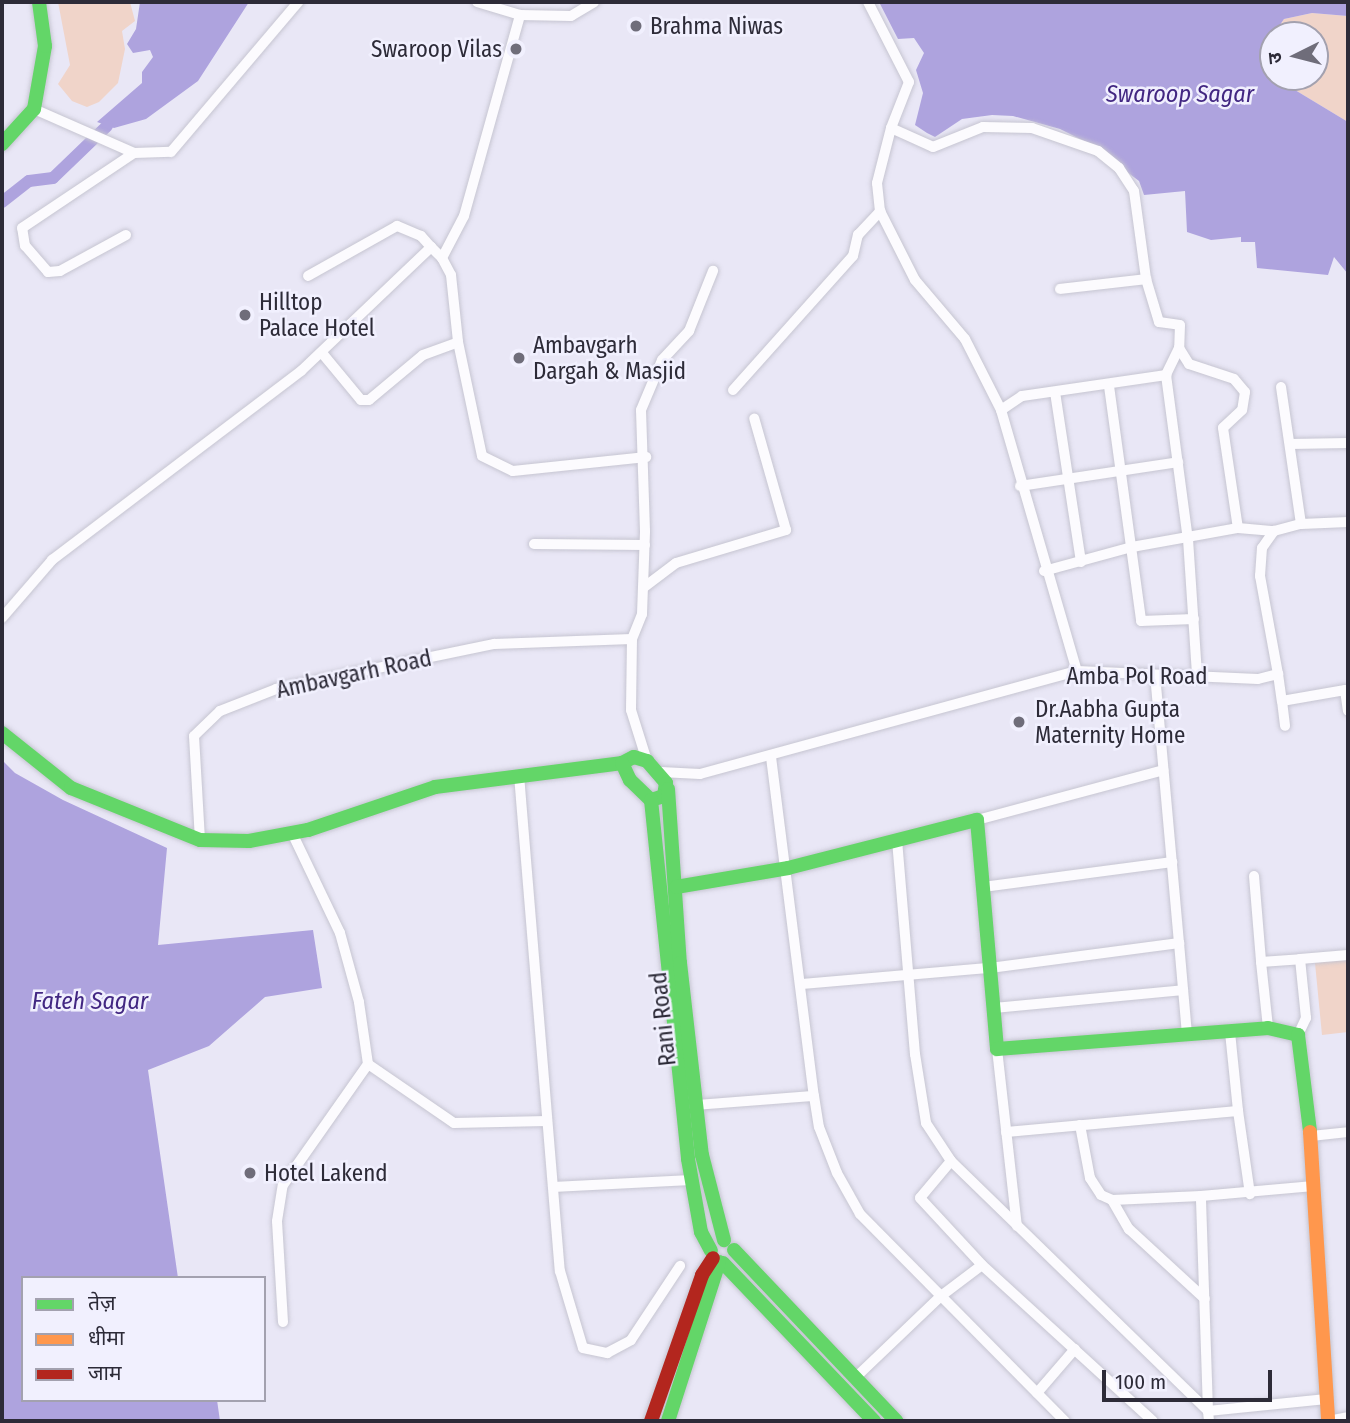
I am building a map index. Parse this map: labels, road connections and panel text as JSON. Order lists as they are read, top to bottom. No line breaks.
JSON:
{"streets":{"main road":["Rani Road"],"street":["Ambavgarh Road","Amba Pol Road"]},"crossings":[["Amba Pol Road","Rani Road"]],"water":["Swaroop Sagar","Fateh Sagar"],"places":["Brahma Niwas","Swaroop Vilas","Hilltop Palace Hotel","Ambavgarh Dargah & Masjid","Dr.Aabha Gupta Maternity Home","Hotel Lakend"],"legend":["तेज़","धीमा","जाम"],"scale_bar":"100 m","north":"left"}
